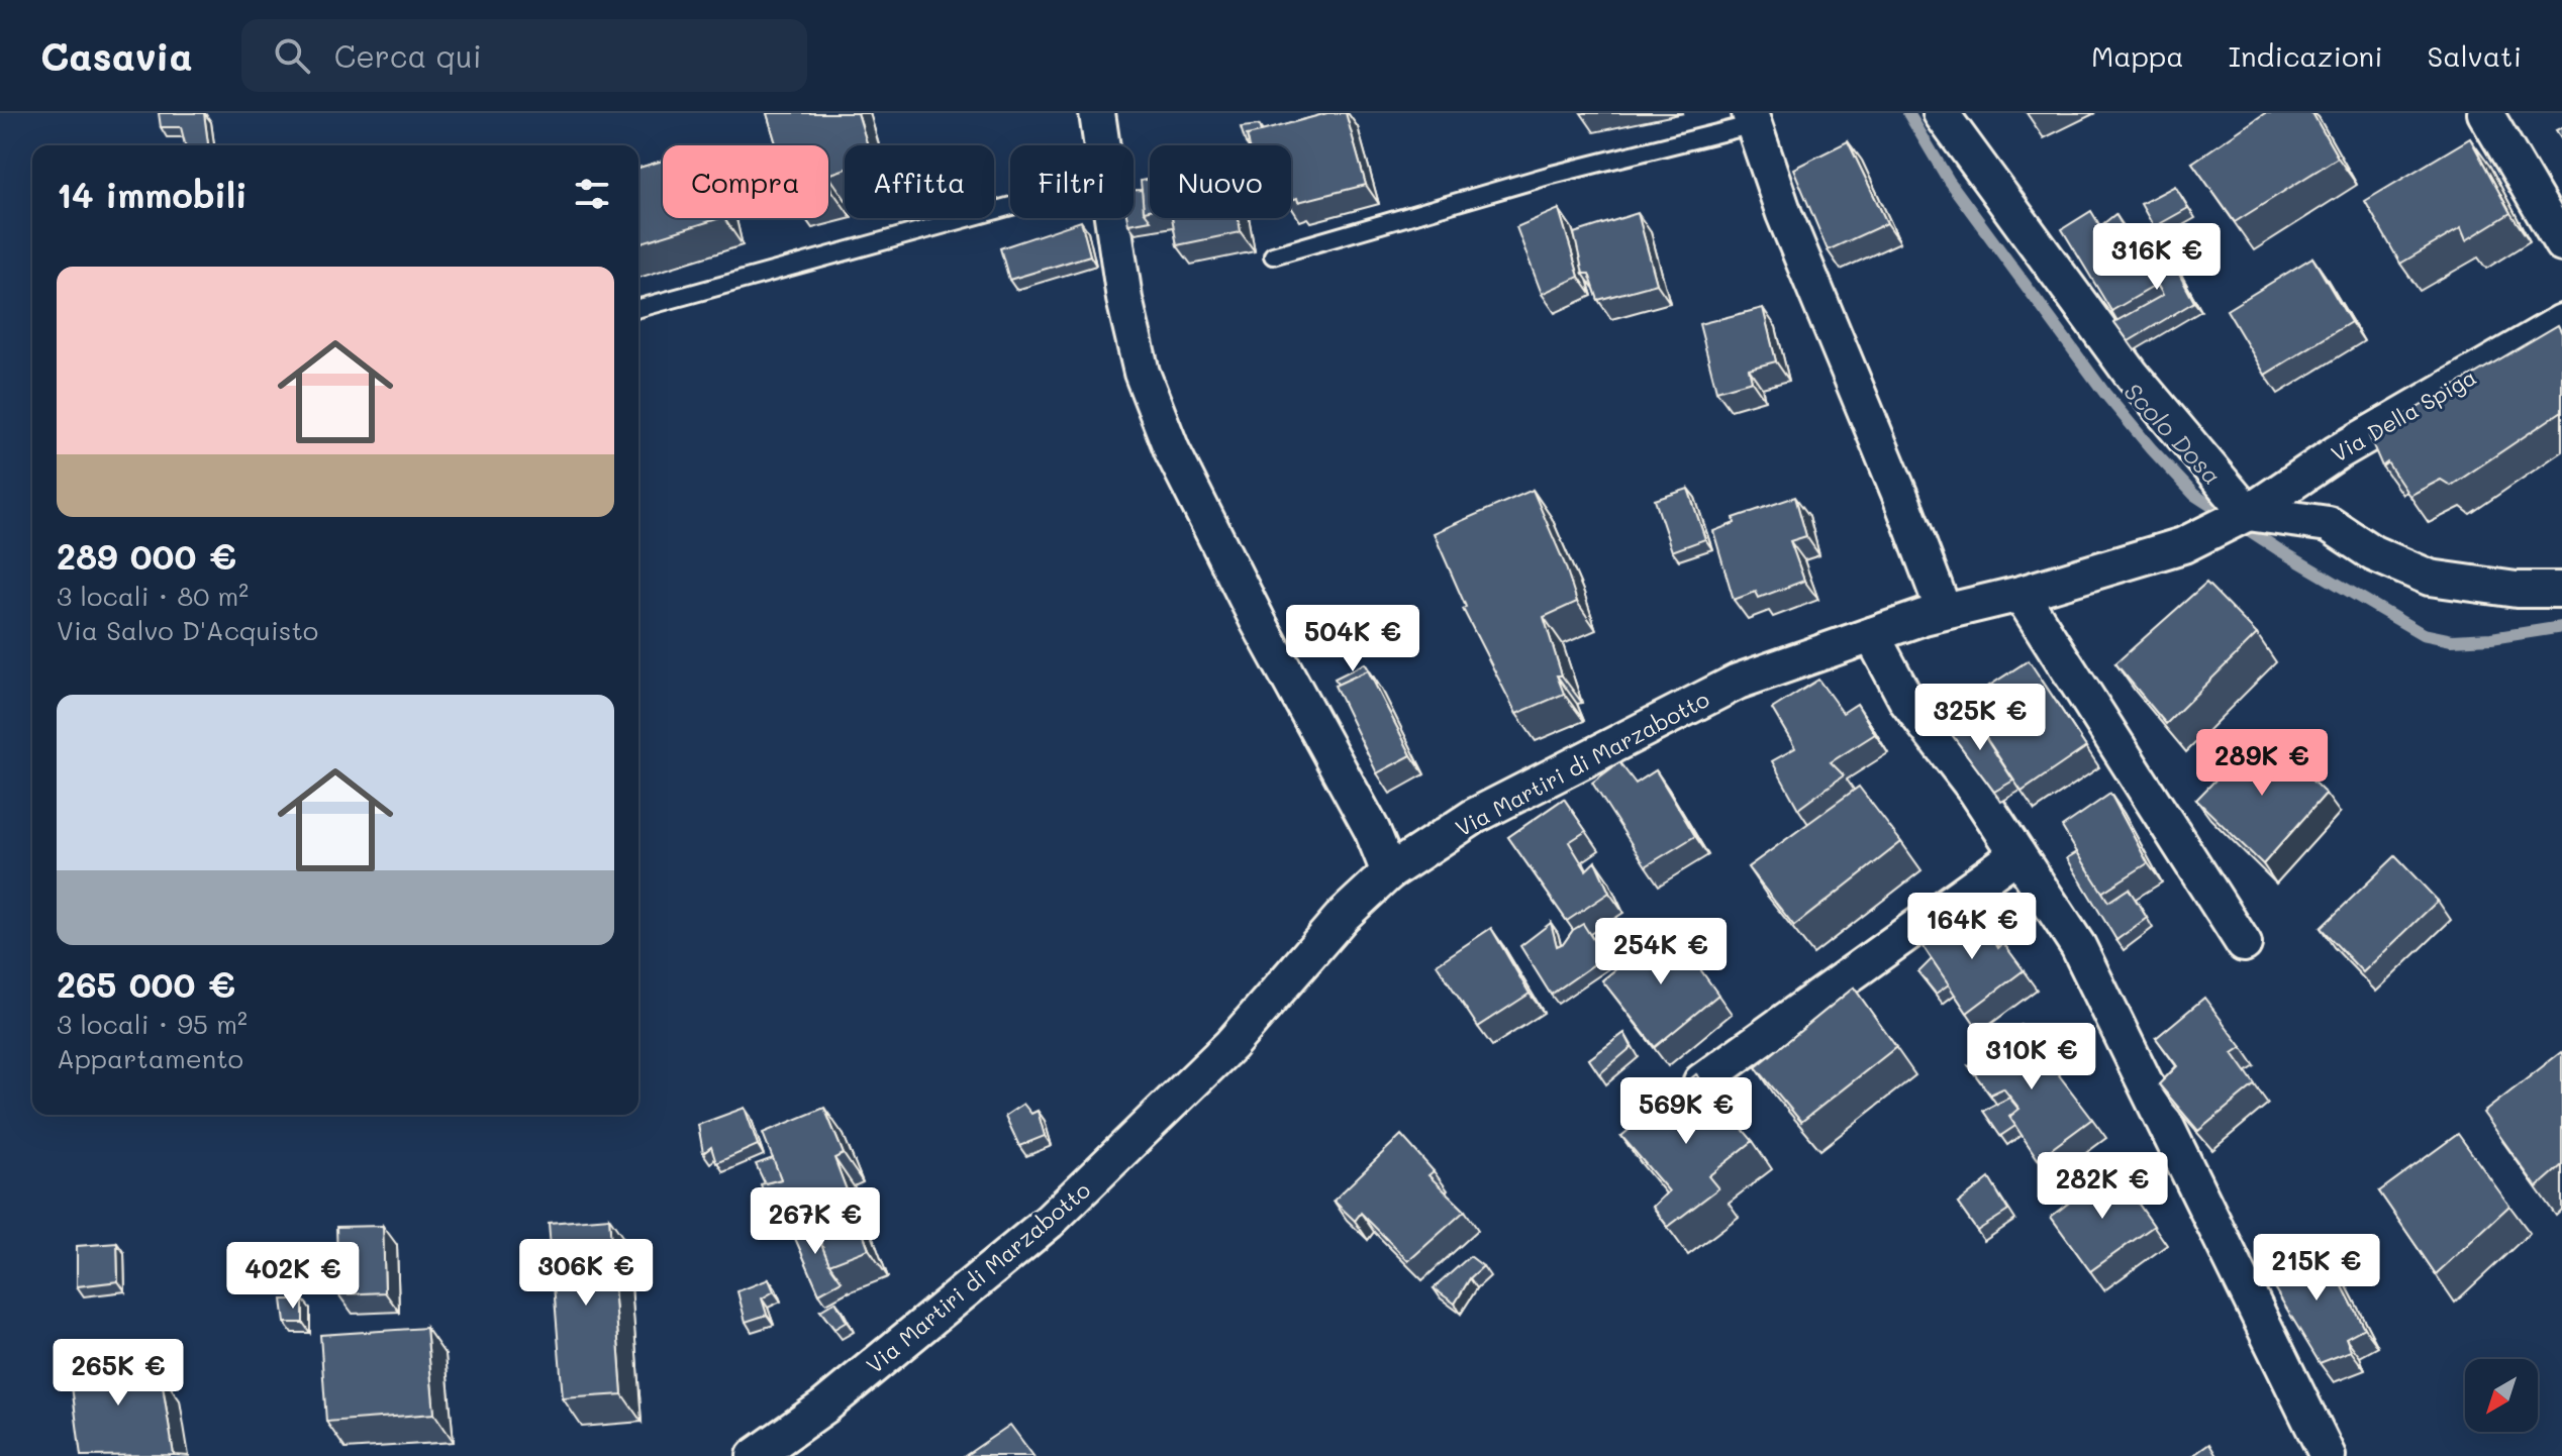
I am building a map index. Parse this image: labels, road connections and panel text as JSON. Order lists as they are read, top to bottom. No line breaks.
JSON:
{"streets":{"street":["Via Della Spiga","Via Martiri di Marzabotto"]},"crossings":[["Via Della Spiga","Via Martiri di Marzabotto"]],"water":["Scolo Dosa"],"north":"bottom left","page":{"header":"Casavia","search":"Cerca qui","nav":["Mappa","Indicazioni","Salvati"],"chip":["Compra","Affitta","Filtri","Nuovo"],"heading":"14 immobili","price":["316K €","504K €","325K €","289K €","164K €","254K €","310K €","569K €","282K €","267K €","215K €","306K €","402K €","265K €"],"list":[{"name":"289 000 €","note":"3 locali · 80 m² · Via Salvo D'Acquisto"},{"name":"265 000 €","note":"3 locali · 95 m² · Appartamento"}]}}
